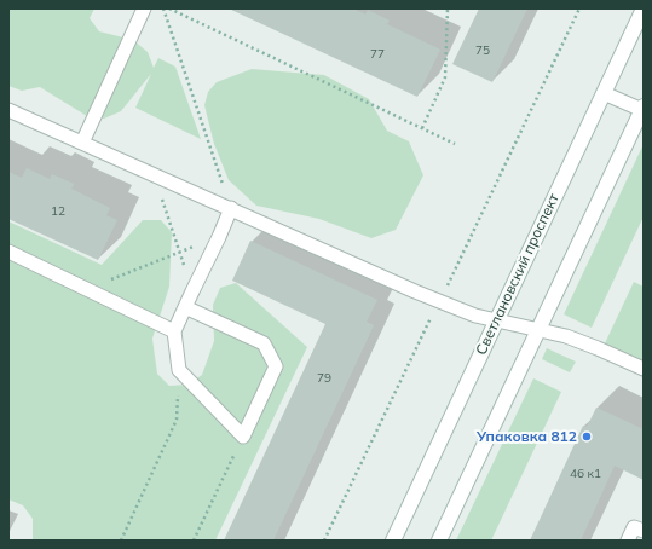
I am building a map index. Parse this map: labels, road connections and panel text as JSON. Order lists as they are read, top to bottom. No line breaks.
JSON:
{"streets":{"main road":["Светлановский проспект"]},"places":["Упаковка 812"],"house_numbers":["75","77","12","79","46 к1"]}
